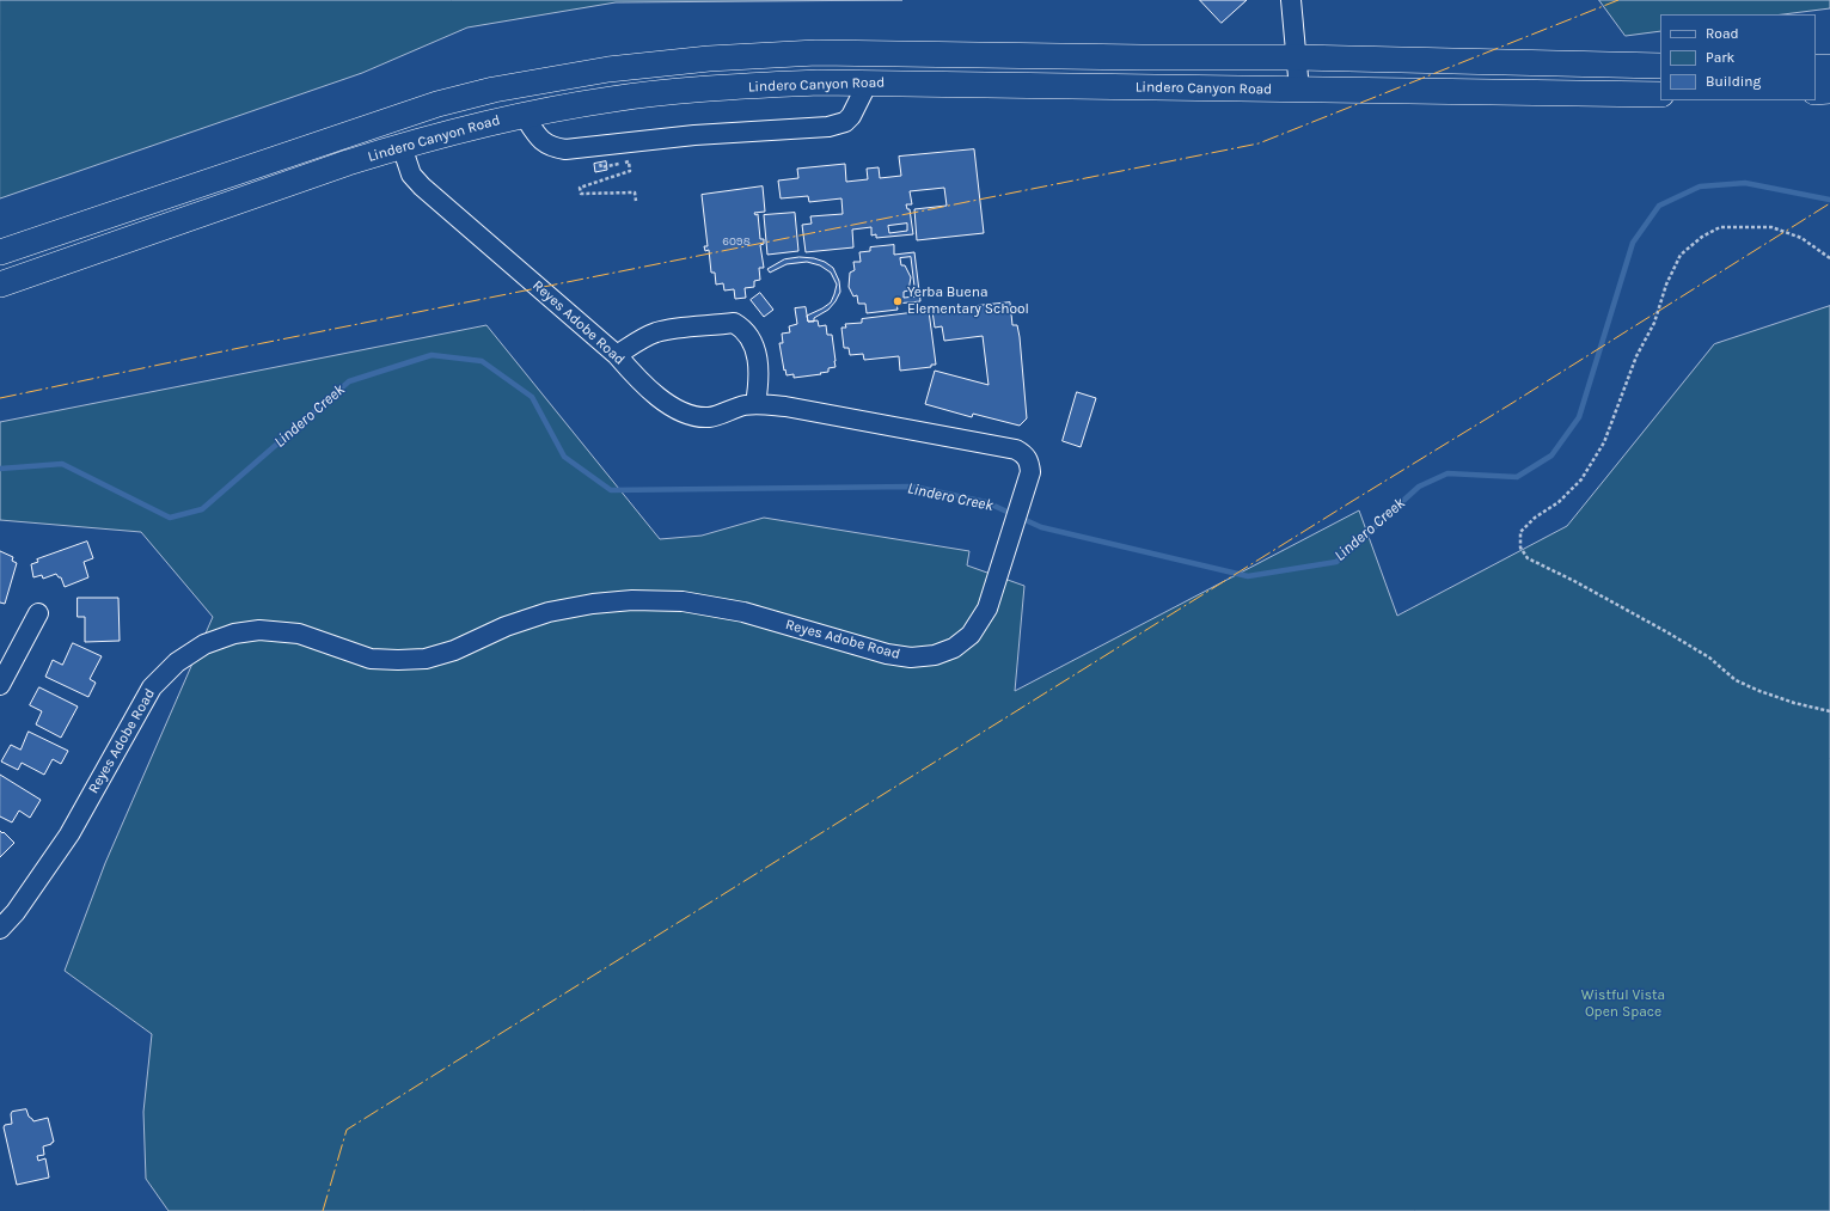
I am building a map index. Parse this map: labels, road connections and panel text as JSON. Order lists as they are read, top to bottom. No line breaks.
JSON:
{"streets":{"main road":["Lindero Canyon Road"],"street":["Reyes Adobe Road"]},"crossings":[["Lindero Canyon Road","Reyes Adobe Road"]],"water":["Lindero Creek"],"parks":["Wistful Vista Open Space"],"places":["Yerba Buena Elementary School"],"house_numbers":["6098"],"legend":["Road","Park","Building"]}
